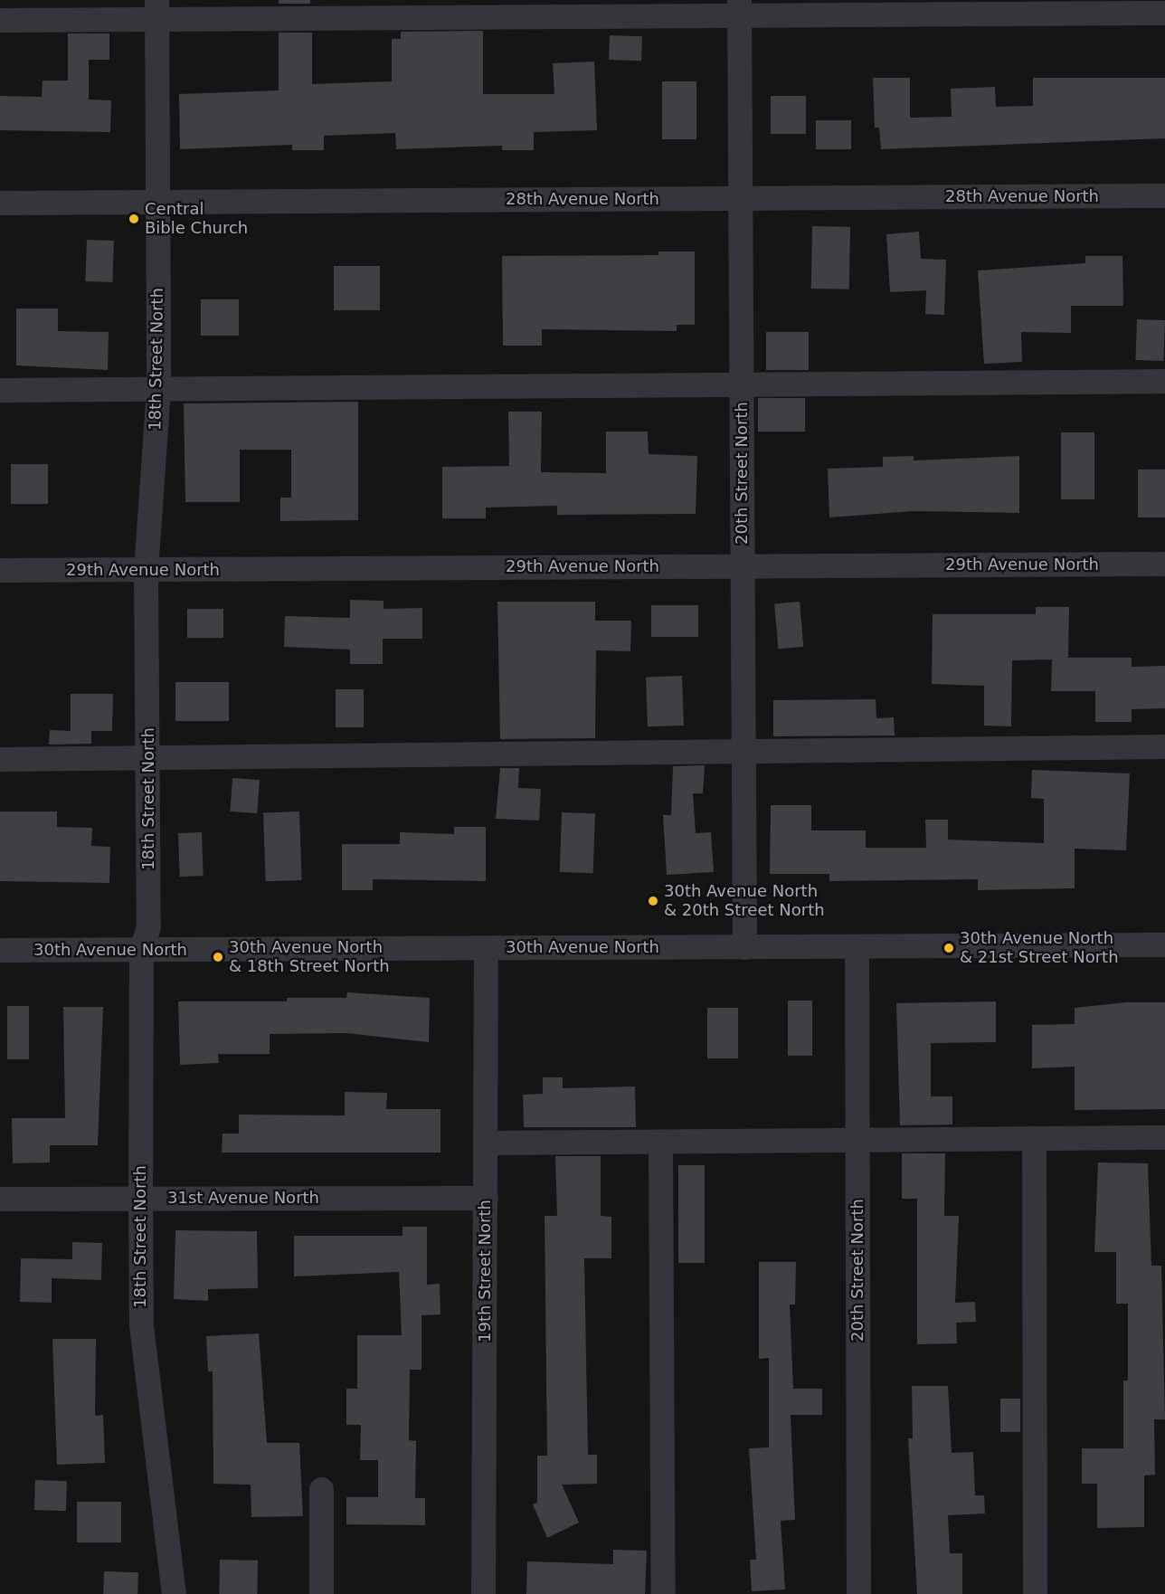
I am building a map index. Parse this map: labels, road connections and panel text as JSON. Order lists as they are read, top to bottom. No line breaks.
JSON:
{"streets":{"street":["28th Avenue North","18th Street North","20th Street North","29th Avenue North","30th Avenue North","31st Avenue North","19th Street North"]},"crossings":[["28th Avenue North","18th Street North"],["28th Avenue North","20th Street North"],["18th Street North","29th Avenue North"],["18th Street North","30th Avenue North"],["18th Street North","31st Avenue North"],["20th Street North","29th Avenue North"],["20th Street North","30th Avenue North"],["30th Avenue North","19th Street North"],["31st Avenue North","19th Street North"]],"places":["Central Bible Church","30th Avenue North & 20th Street North","30th Avenue North & 21st Street North","30th Avenue North & 18th Street North"]}
